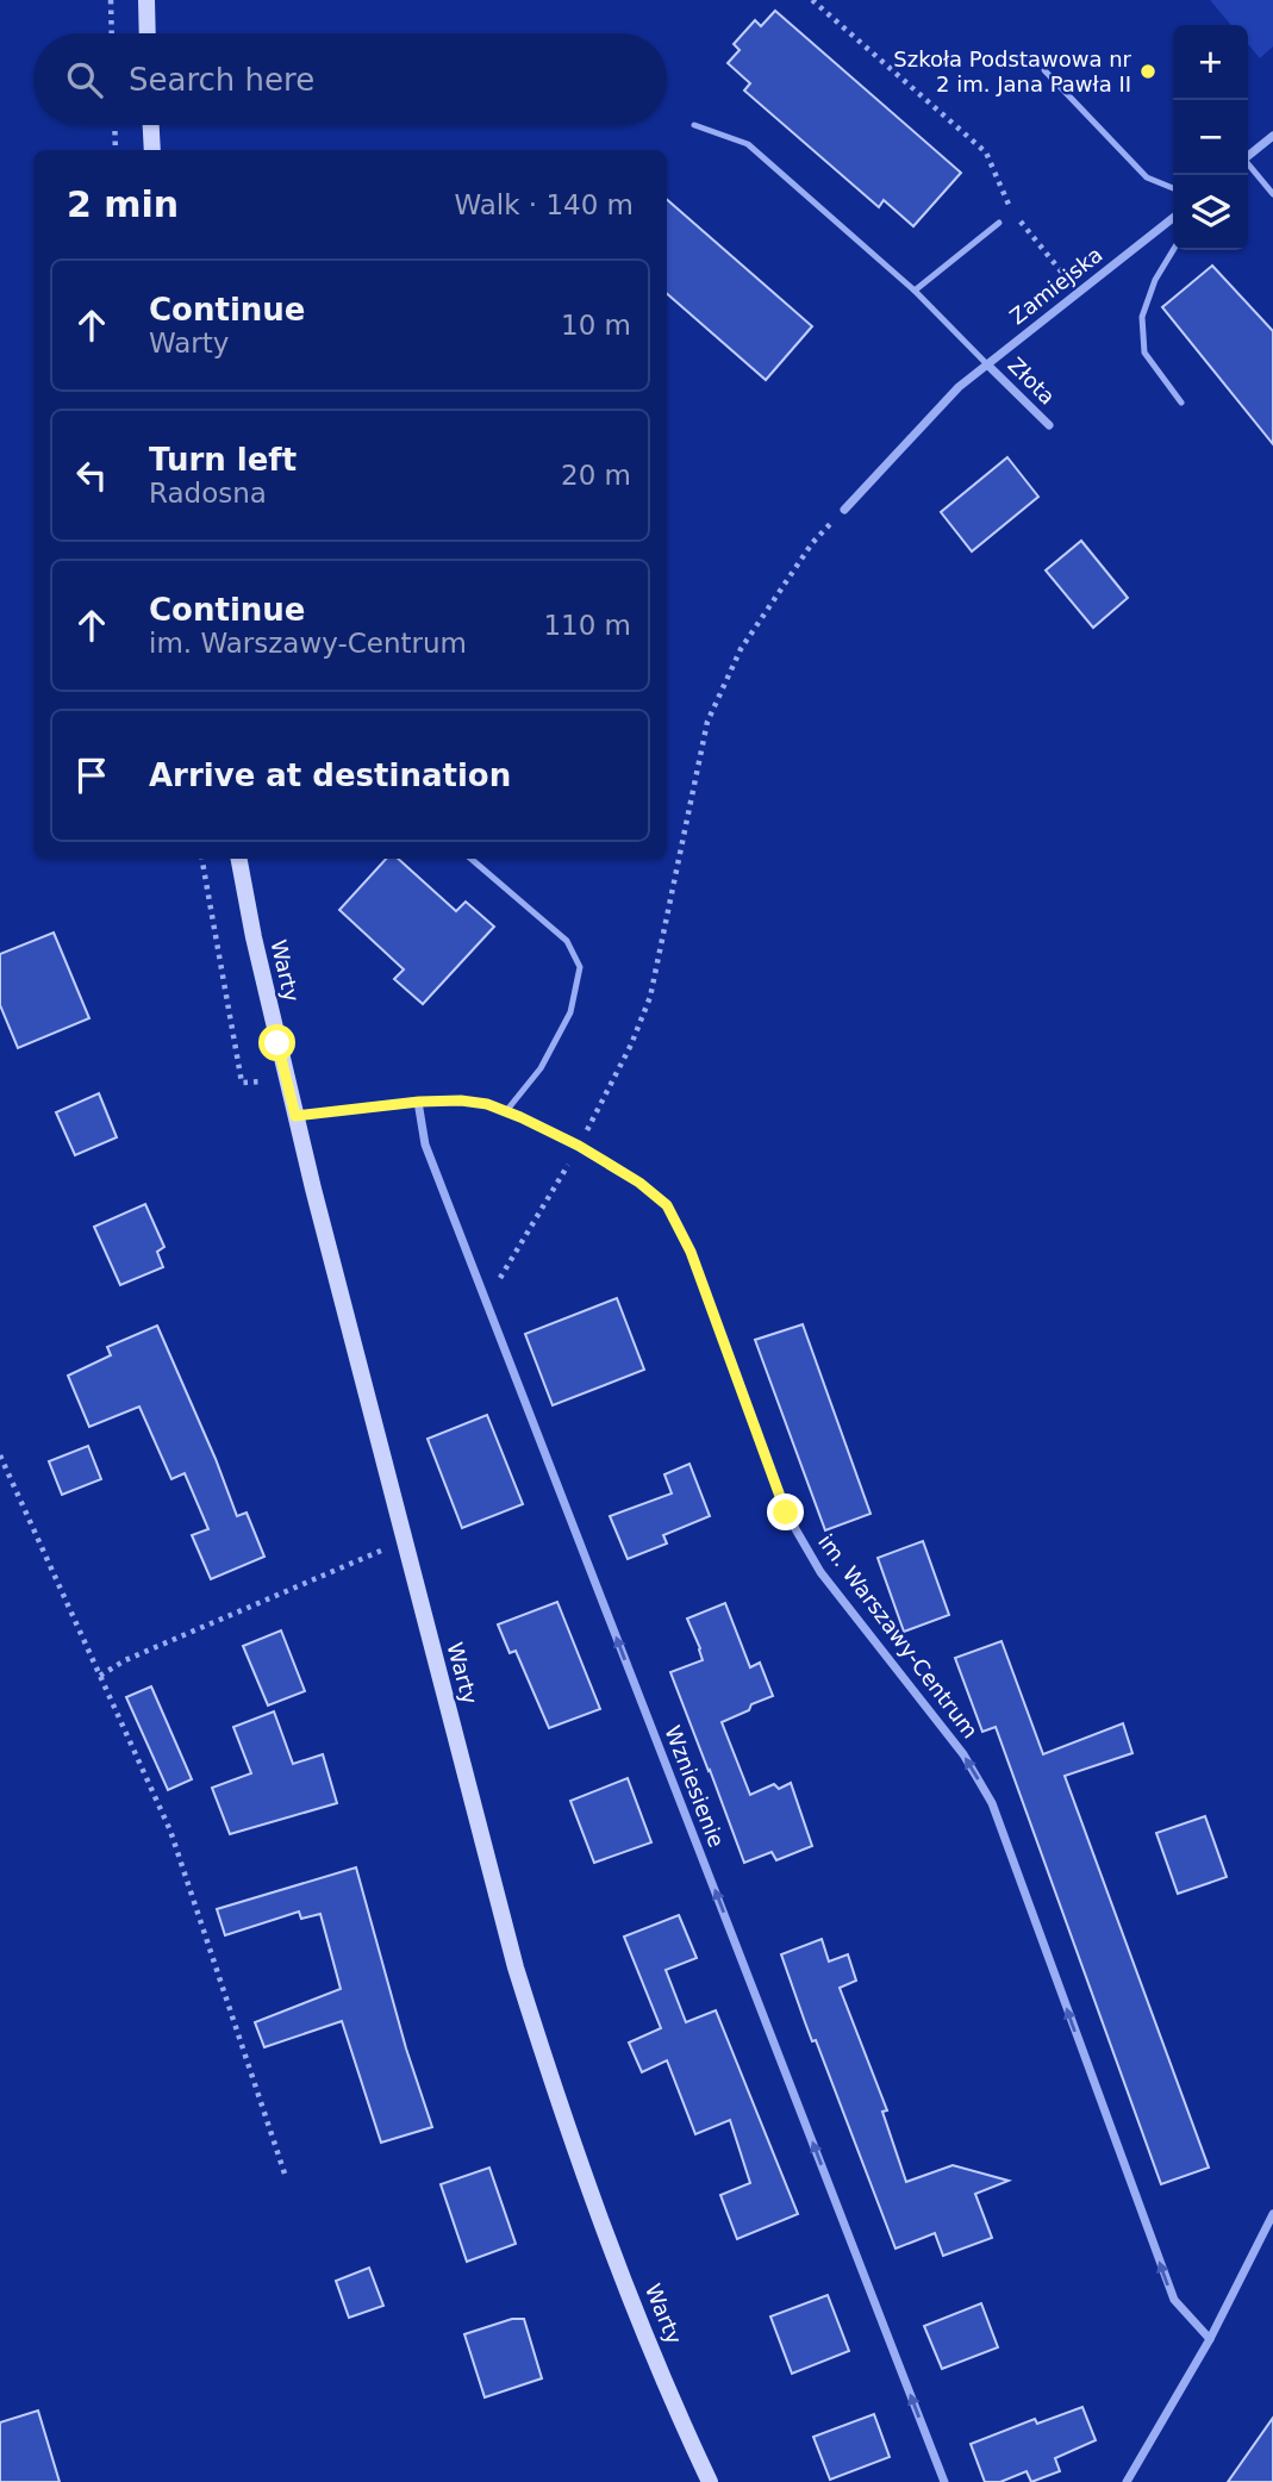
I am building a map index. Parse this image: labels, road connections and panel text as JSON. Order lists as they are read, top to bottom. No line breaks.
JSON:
{"streets":{"main road":["Warty"],"street":["Zamiejska","Złota","im. Warszawy-Centrum","Wzniesienie"]},"crossings":[["Zamiejska","Złota"],["Warty","im. Warszawy-Centrum"],["im. Warszawy-Centrum","Wzniesienie"]],"one_way":["im. Warszawy-Centrum","Wzniesienie"],"places":["Szkoła Podstawowa nr 2 im. Jana Pawła II"],"page":{"map_buttons":["+","−"],"search":"Search here","heading":["2 min","Walk · 140 m"],"list":[["Continue","Warty","10 m"],["Turn left","Radosna","20 m"],["Continue","im. Warszawy-Centrum","110 m"],"Arrive at destination"]}}
